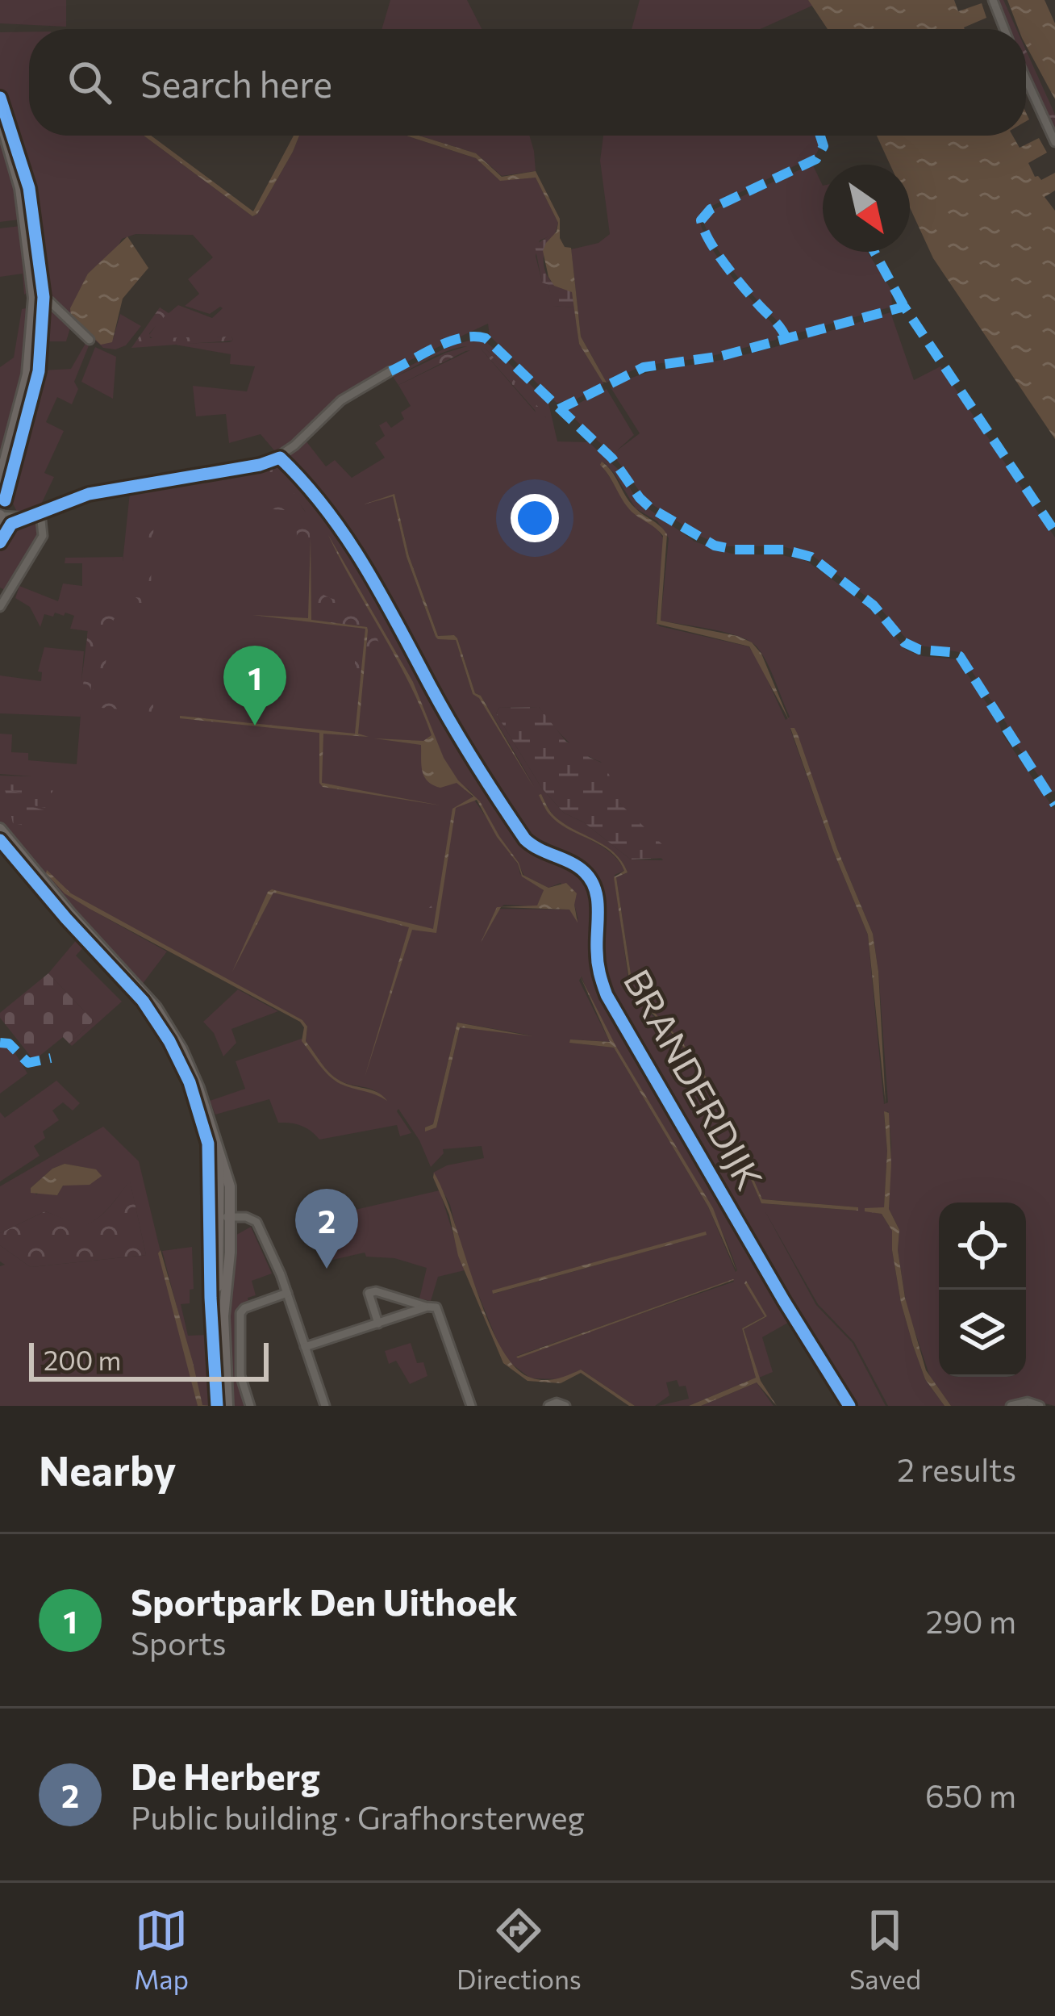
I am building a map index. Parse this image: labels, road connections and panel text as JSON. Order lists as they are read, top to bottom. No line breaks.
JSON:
{"streets":{"cycle path":["BRANDERDIJK"]},"scale_bar":"200 m","north":"bottom right","page":{"search":"Search here","pins":["1","2"],"scale":"200 m","heading":["Nearby","2 results"],"list":[{"mark":"1","name":"Sportpark Den Uithoek","note":"Sports","value":"290 m"},{"mark":"2","name":"De Herberg","note":"Public building · Grafhorsterweg","value":"650 m"}],"nav":["Map","Directions","Saved"]}}
